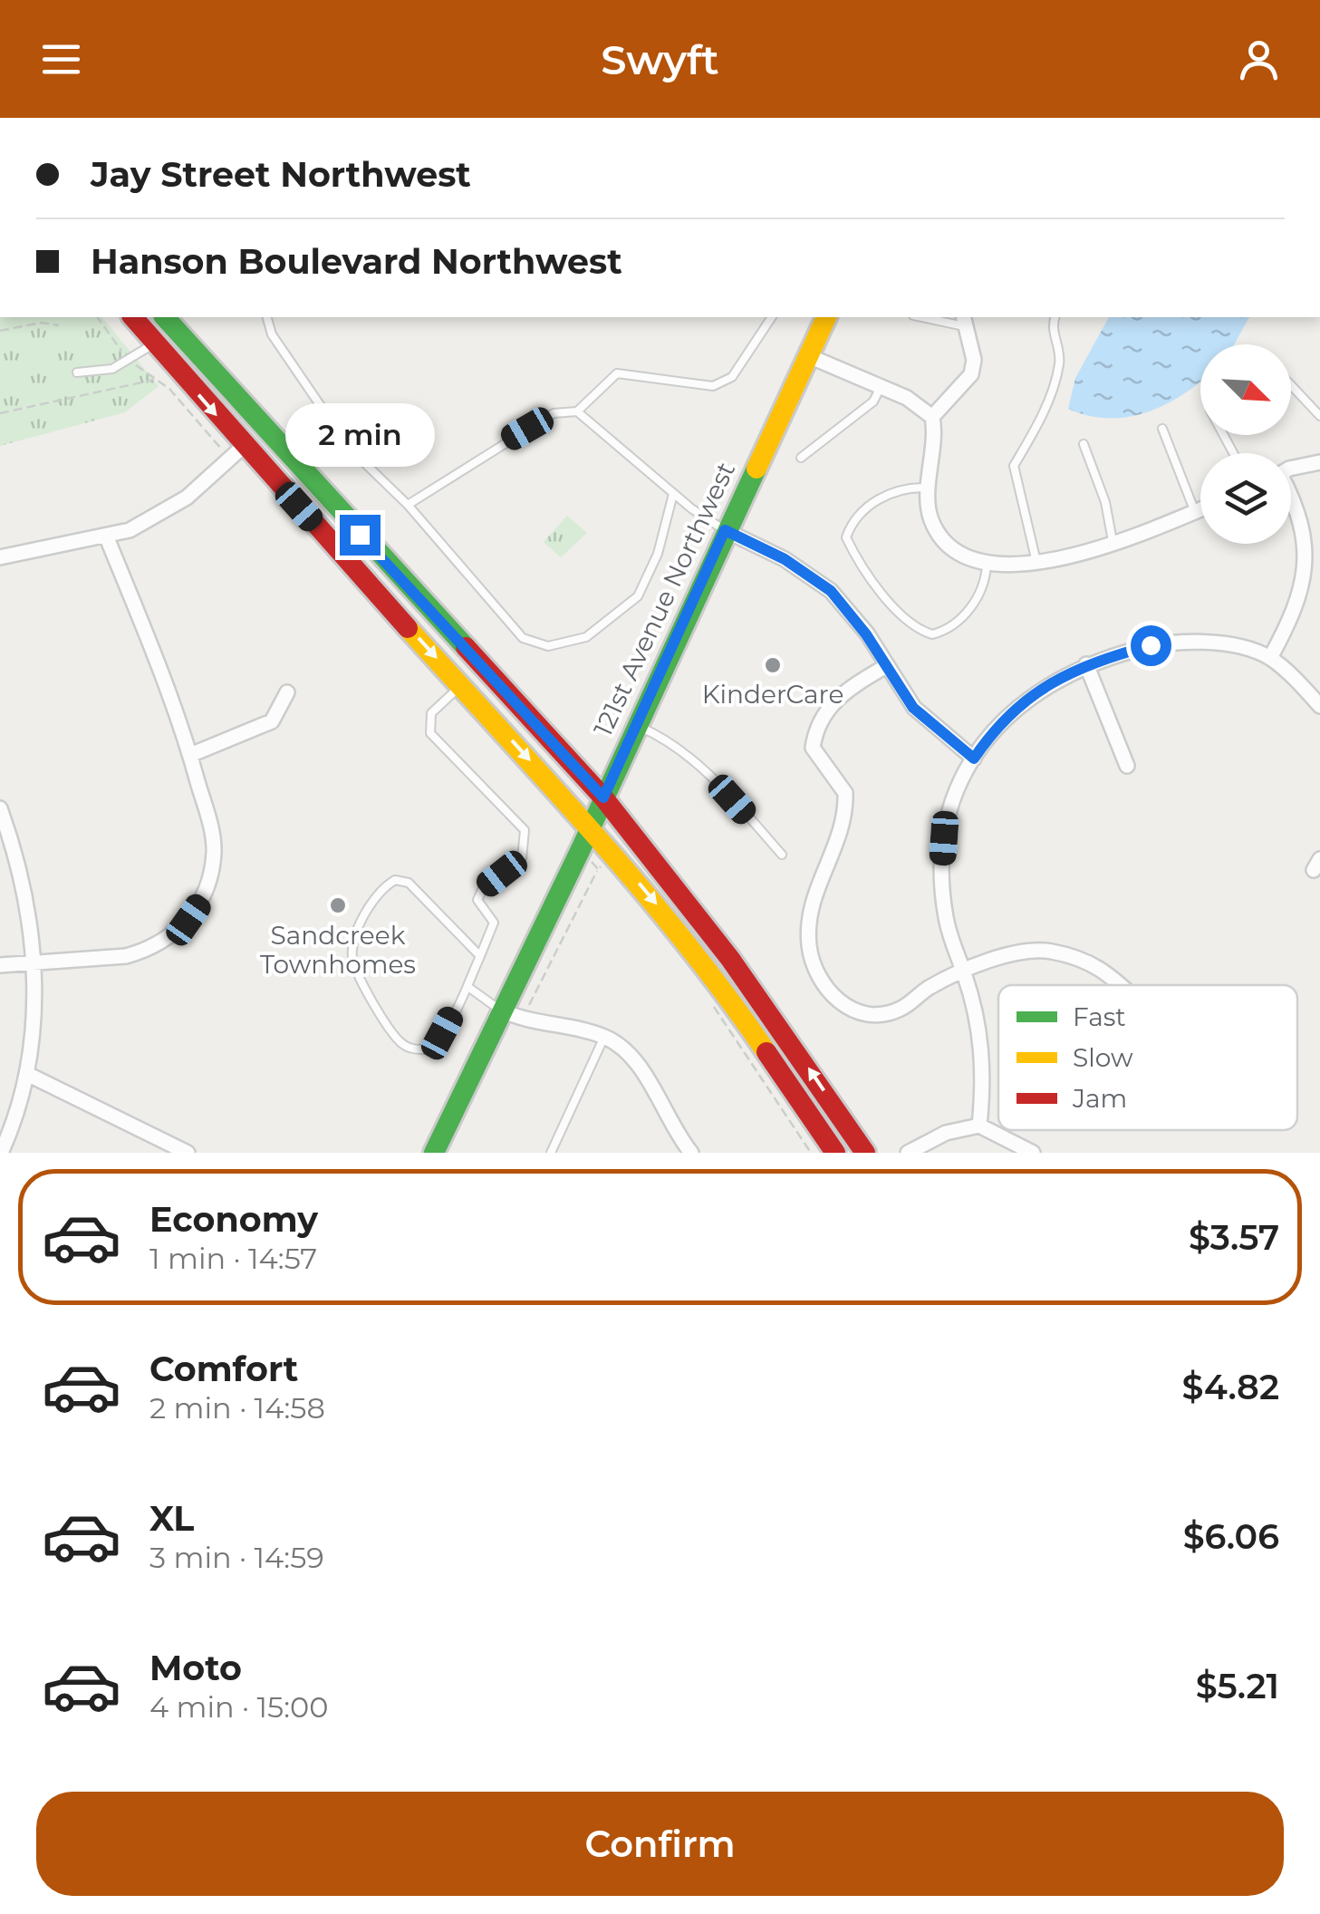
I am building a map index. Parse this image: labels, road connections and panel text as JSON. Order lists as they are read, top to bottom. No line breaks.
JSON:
{"streets":{"main road":["121st Avenue Northwest"]},"places":["KinderCare","Sandcreek Townhomes"],"legend":["Fast","Slow","Jam"],"north":"bottom right","page":{"header":"Swyft","banner":["Jay Street Northwest","Hanson Boulevard Northwest"],"bubble":"2 min","list":[{"name":"Economy","note":"1 min · 14:57","value":"$3.57"},{"name":"Comfort","note":"2 min · 14:58","value":"$4.82"},{"name":"XL","note":"3 min · 14:59","value":"$6.06"},{"name":"Moto","note":"4 min · 15:00","value":"$5.21"}],"buttons":"Confirm"}}
